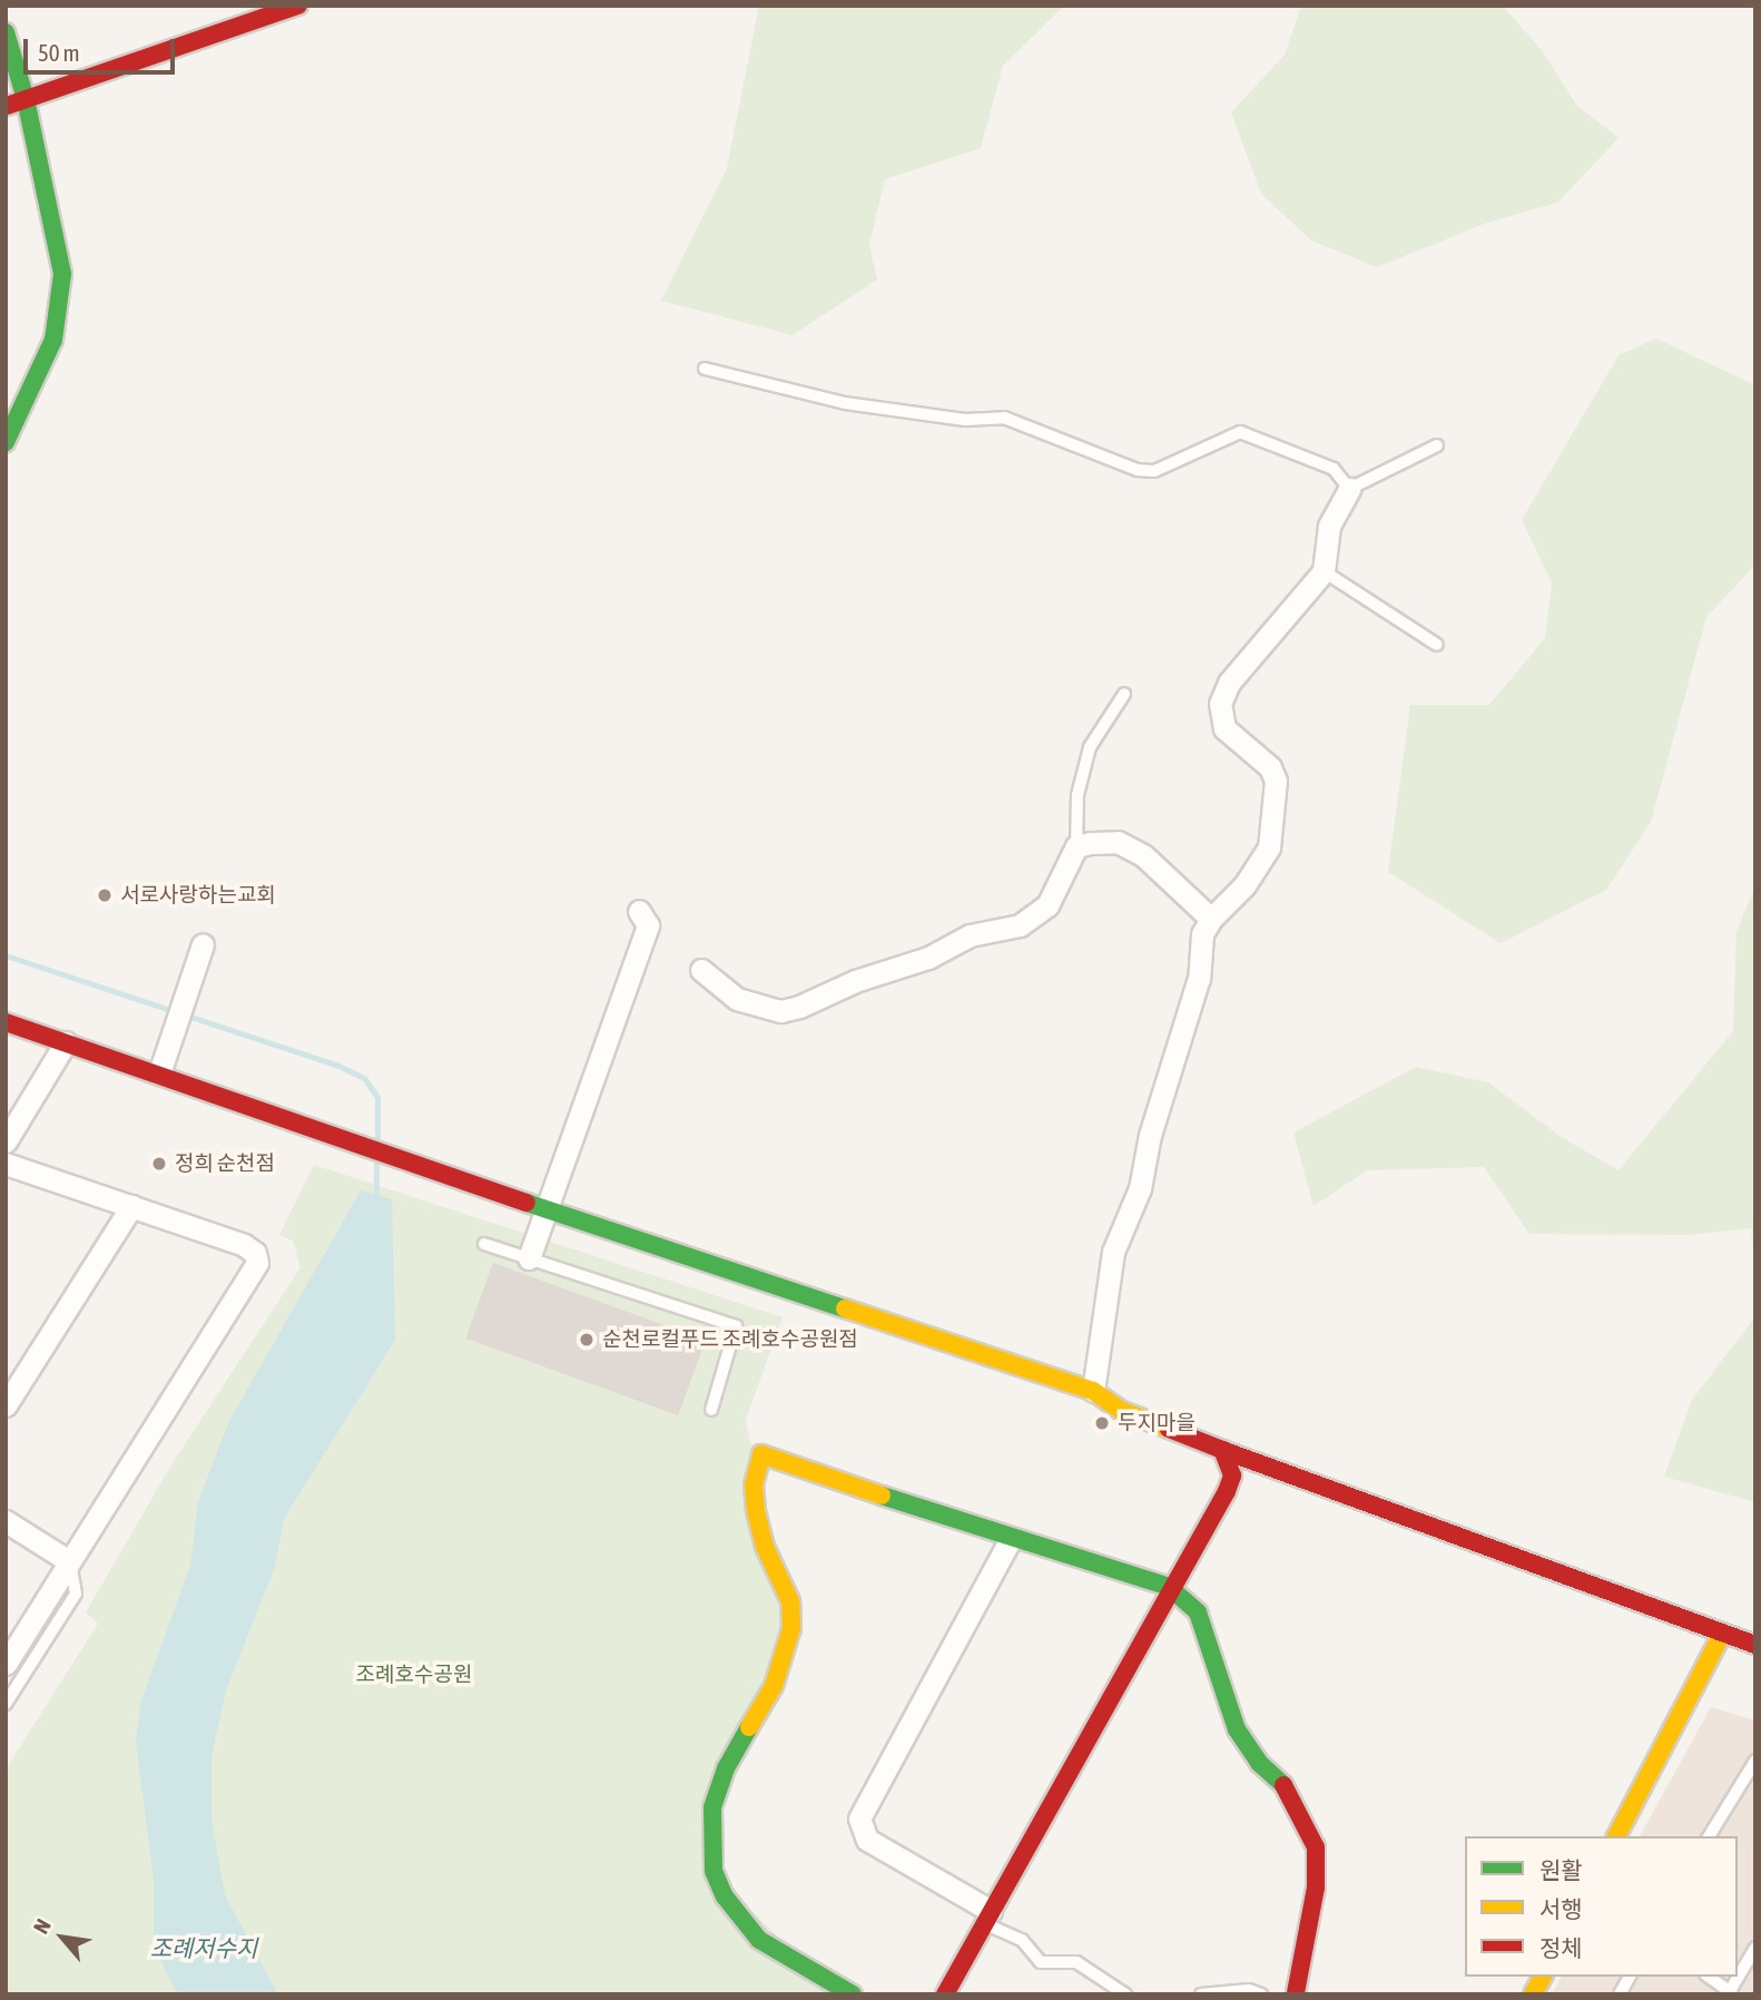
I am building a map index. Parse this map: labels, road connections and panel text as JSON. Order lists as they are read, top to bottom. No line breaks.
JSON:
{"water":["조례저수지"],"parks":["조례호수공원"],"places":["서로사랑하는교회","정희 순천점","순천로컬푸드 조례호수공원점","두지마을"],"legend":["원활","서행","정체"],"scale_bar":"50 m","north":"top left"}
